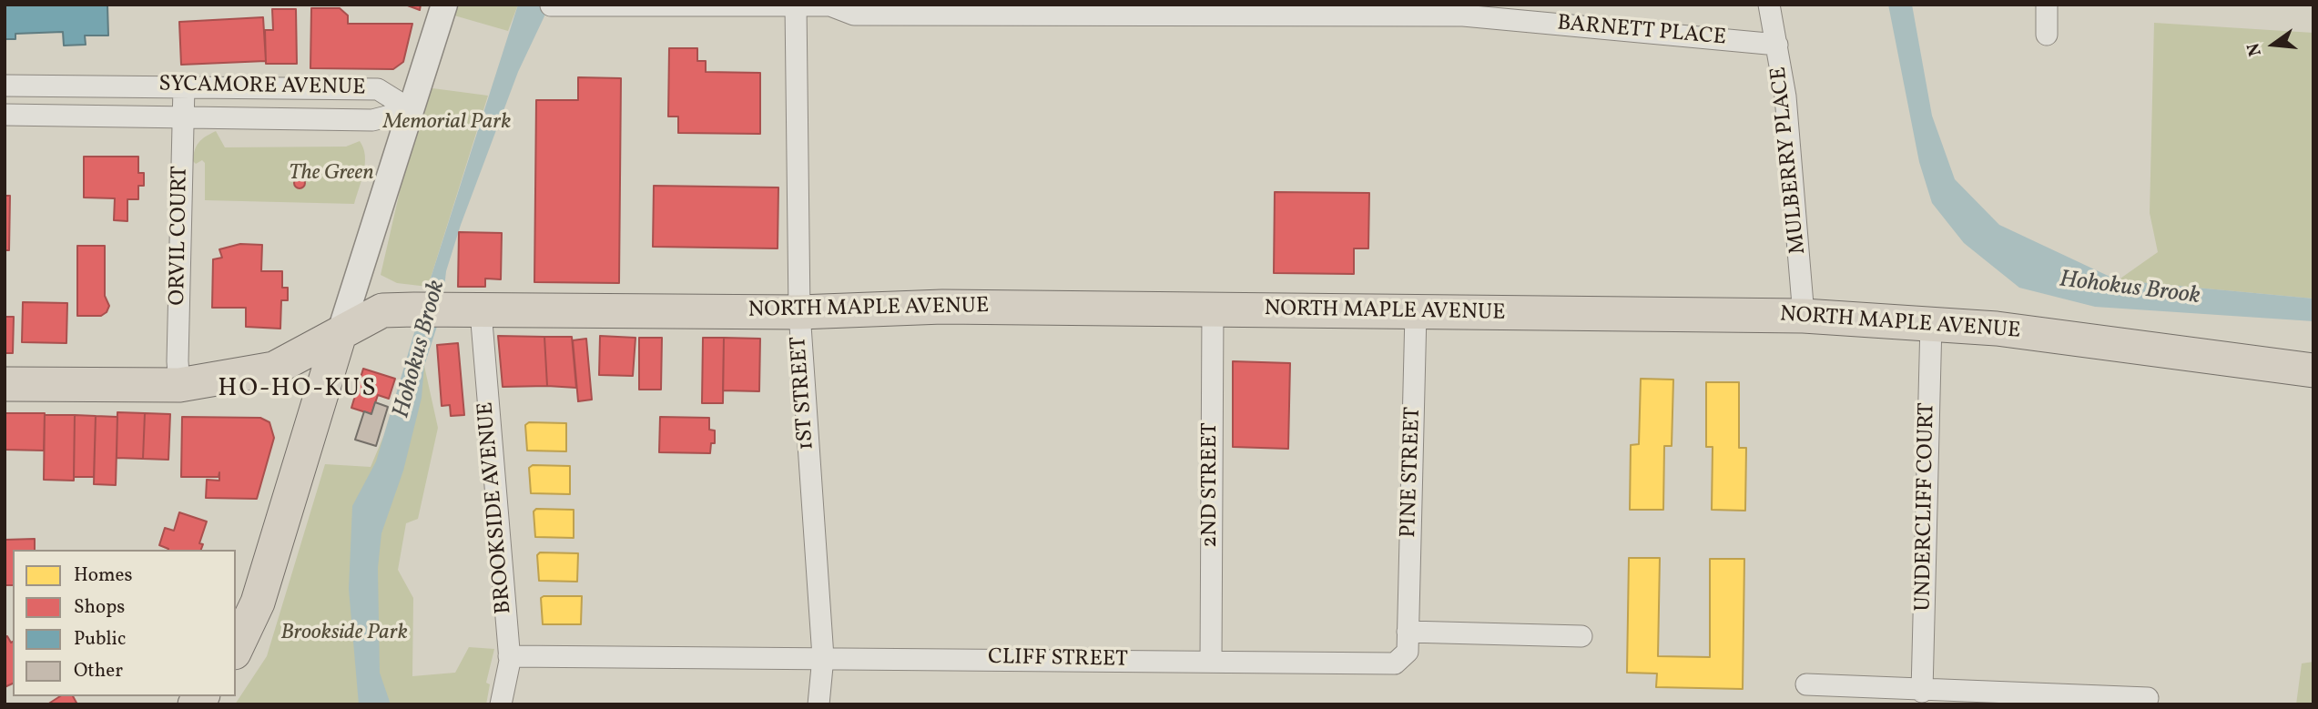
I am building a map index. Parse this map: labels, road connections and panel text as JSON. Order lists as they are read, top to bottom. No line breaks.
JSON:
{"streets":{"main road":["NORTH MAPLE AVENUE"],"street":["BARNETT PLACE","SYCAMORE AVENUE","MULBERRY PLACE","ORVIL COURT","1ST STREET","PINE STREET","2ND STREET","UNDERCLIFF COURT","BROOKSIDE AVENUE","CLIFF STREET"]},"crossings":[["BARNETT PLACE","MULBERRY PLACE"],["BARNETT PLACE","1ST STREET"],["SYCAMORE AVENUE","ORVIL COURT"],["MULBERRY PLACE","NORTH MAPLE AVENUE"],["ORVIL COURT","NORTH MAPLE AVENUE"],["NORTH MAPLE AVENUE","1ST STREET"],["NORTH MAPLE AVENUE","PINE STREET"],["NORTH MAPLE AVENUE","2ND STREET"],["NORTH MAPLE AVENUE","UNDERCLIFF COURT"],["NORTH MAPLE AVENUE","BROOKSIDE AVENUE"],["1ST STREET","CLIFF STREET"],["PINE STREET","CLIFF STREET"],["2ND STREET","CLIFF STREET"],["BROOKSIDE AVENUE","CLIFF STREET"]],"districts":["HO-HO-KUS"],"water":["Hohokus Brook"],"parks":["Memorial Park","The Green","Brookside Park"],"legend":["Homes","Shops","Public","Other"],"north":"left"}
